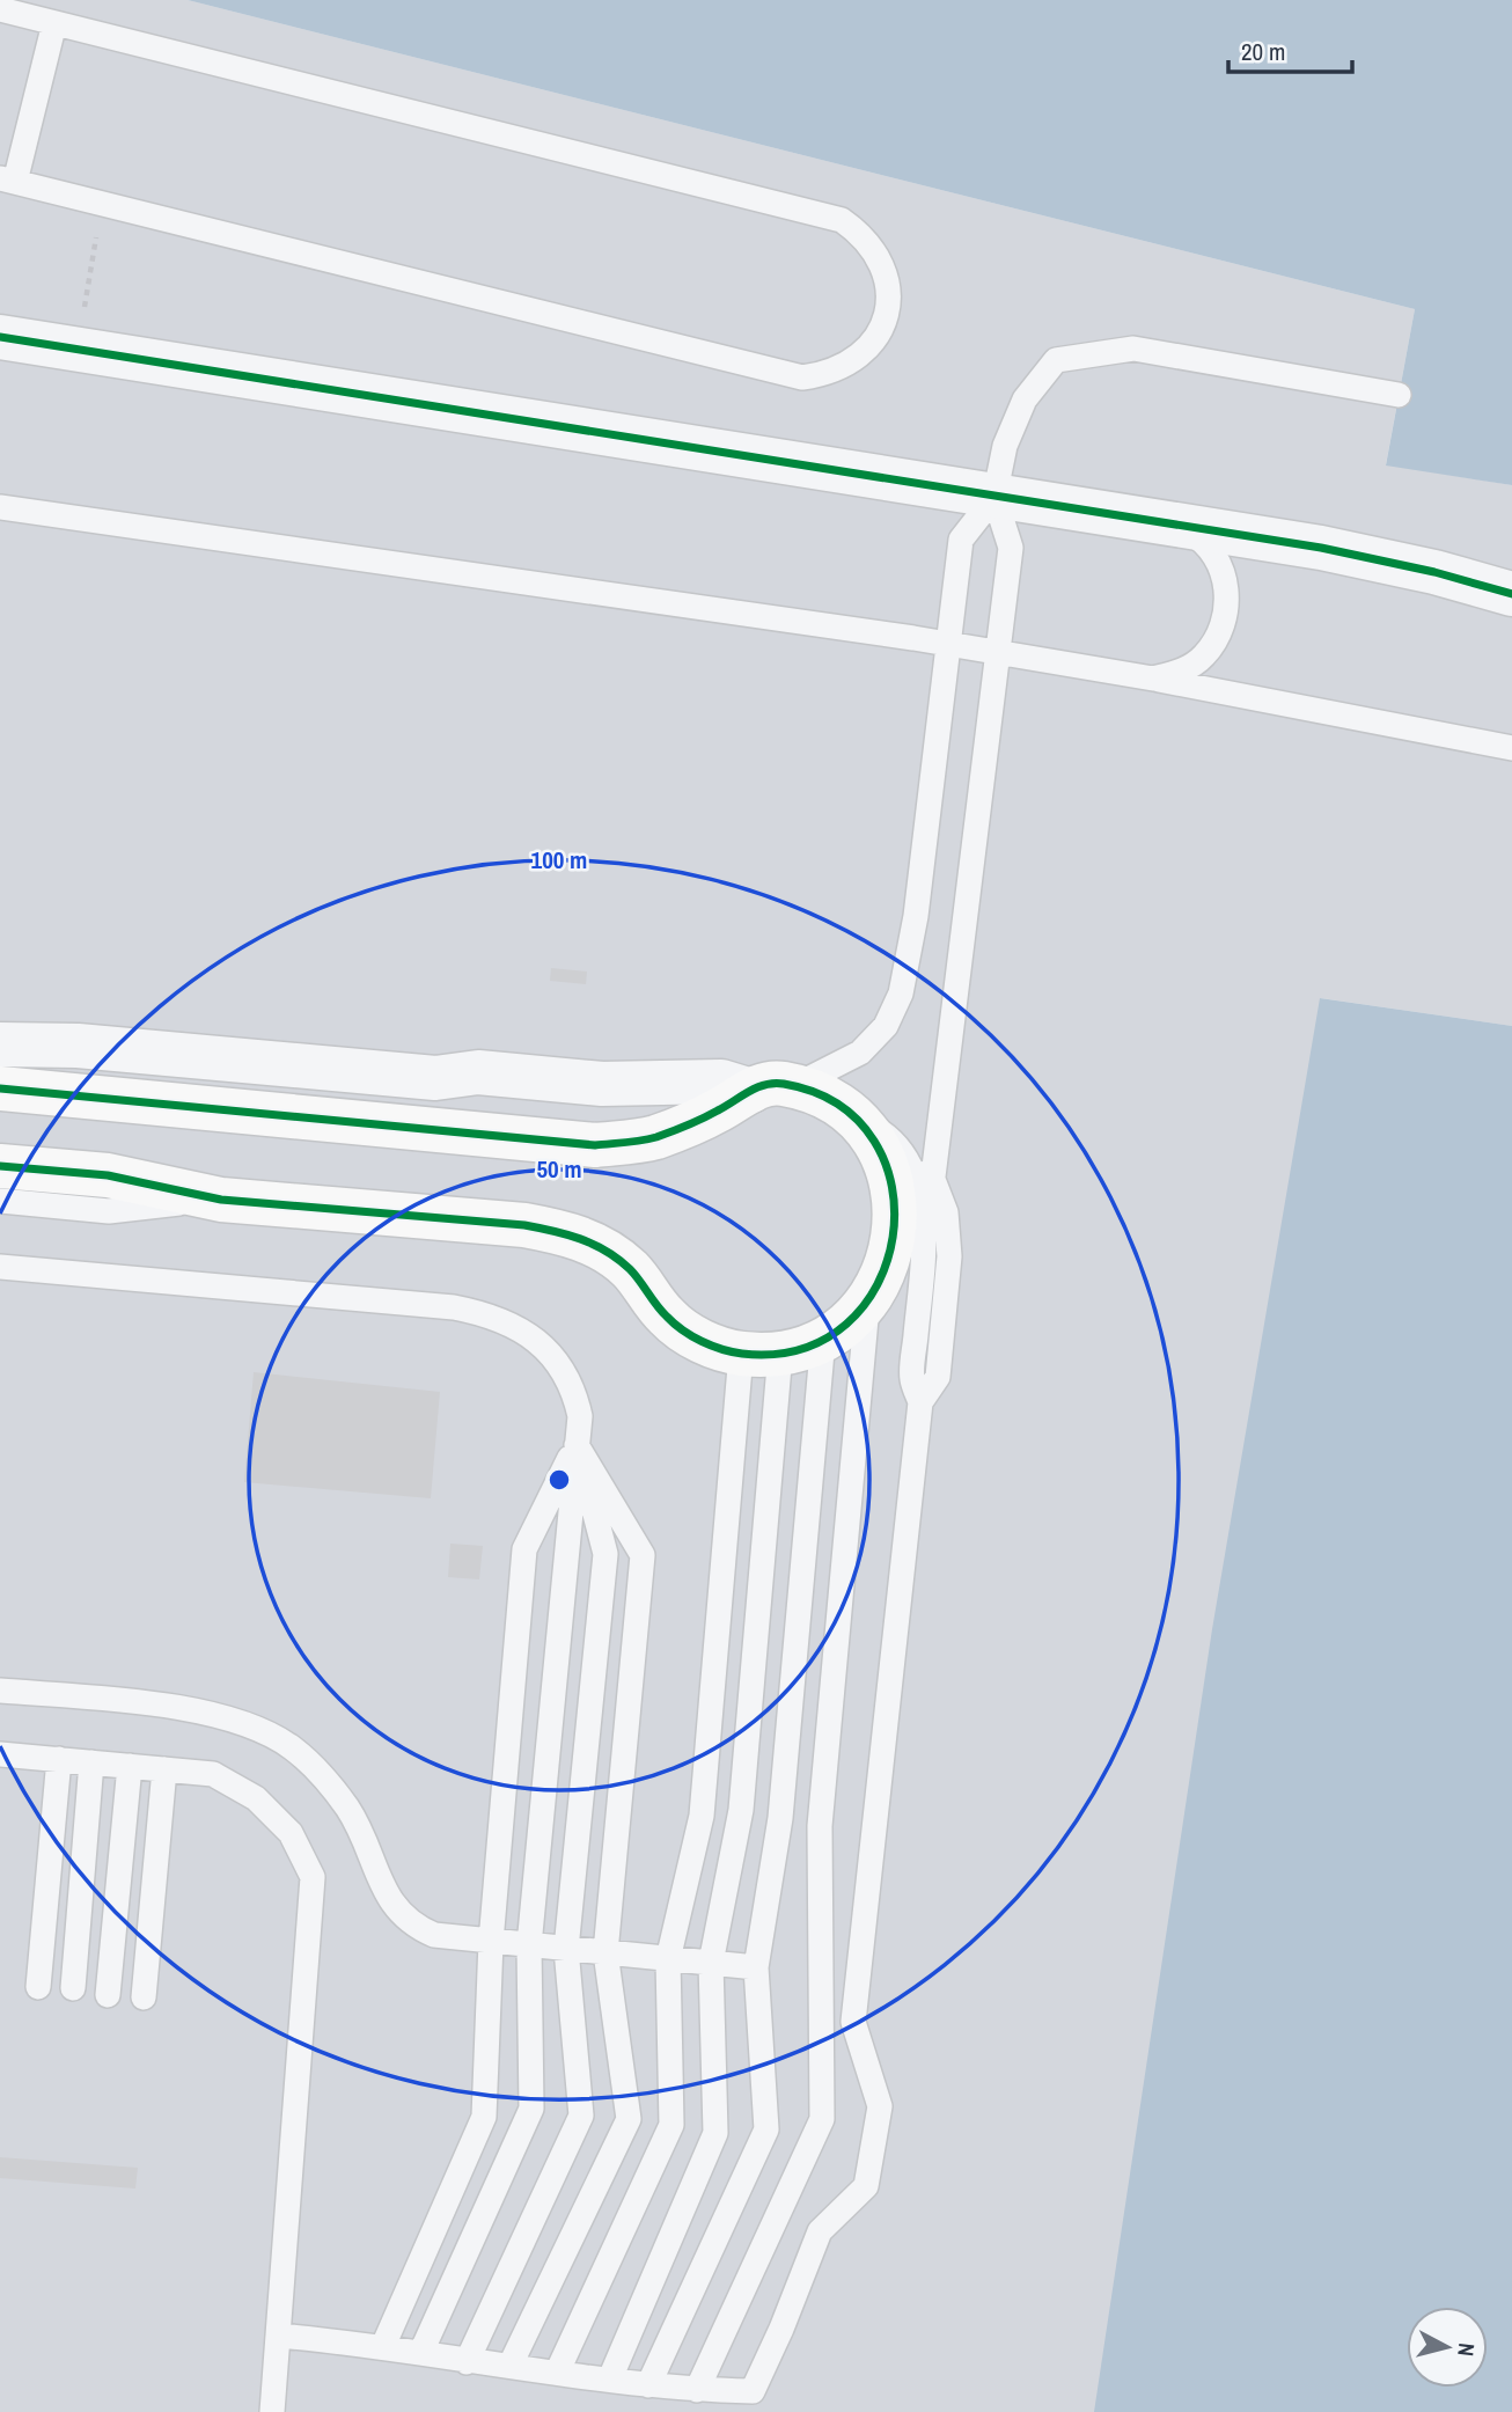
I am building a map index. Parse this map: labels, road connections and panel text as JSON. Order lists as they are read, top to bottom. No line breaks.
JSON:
{"scale_bar":"20 m","north":"right","rings":["100 m","50 m"]}
